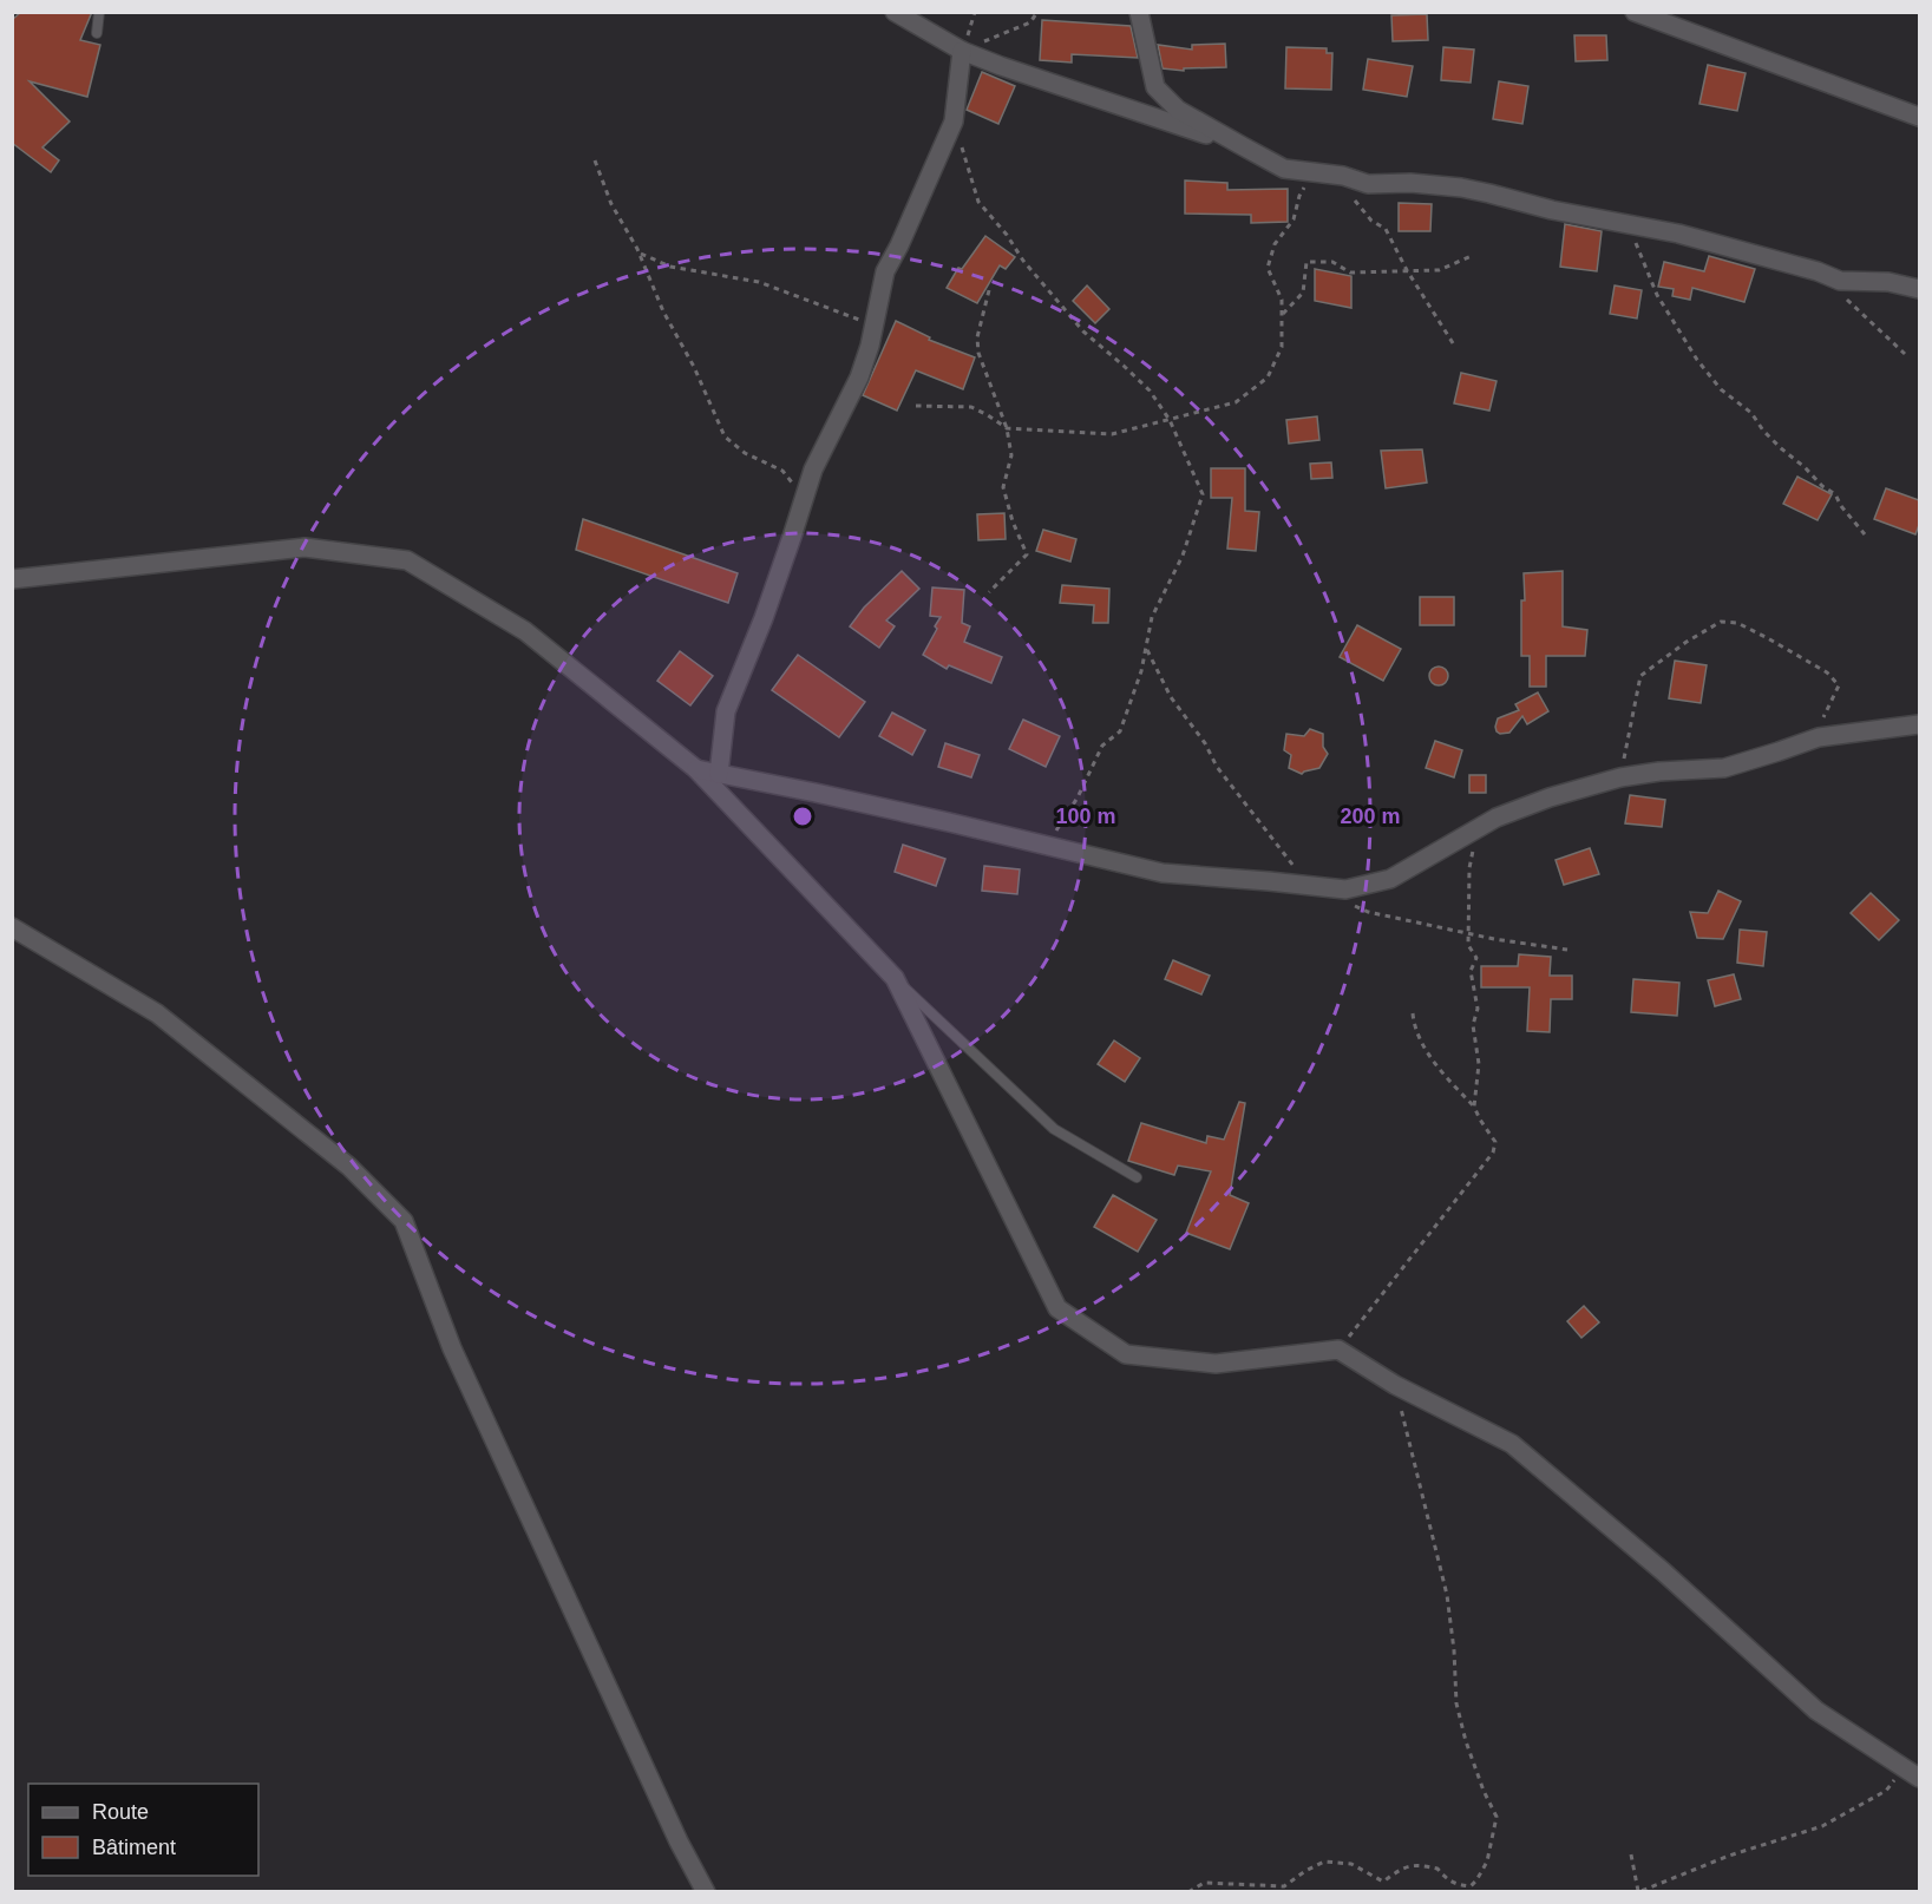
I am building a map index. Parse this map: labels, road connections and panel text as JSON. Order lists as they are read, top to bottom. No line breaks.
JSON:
{"legend":["Route","Bâtiment"],"rings":["100 m","200 m"]}
